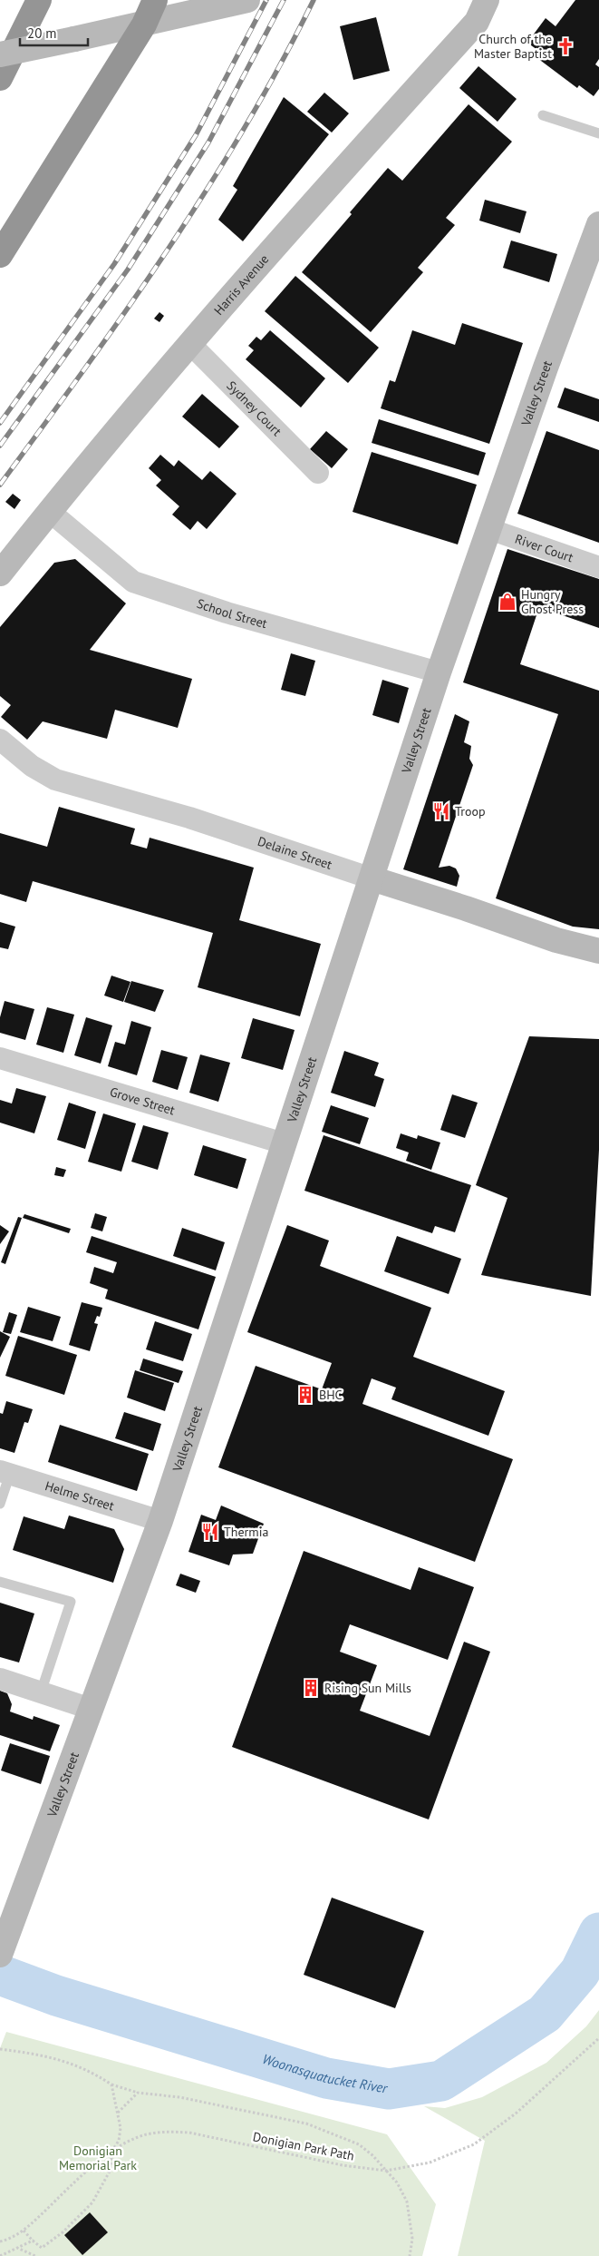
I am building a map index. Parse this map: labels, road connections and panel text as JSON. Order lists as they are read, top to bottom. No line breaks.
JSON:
{"streets":{"main road":["Harris Avenue","Valley Street","Delaine Street"],"street":["Sydney Court","River Court","School Street","Grove Street","Helme Street"],"path":["Donigian Park Path"]},"crossings":[["Harris Avenue","Sydney Court"],["Harris Avenue","School Street"],["Valley Street","River Court"],["Valley Street","School Street"],["Valley Street","Delaine Street"],["Valley Street","Grove Street"],["Valley Street","Helme Street"]],"water":["Woonasquatucket River"],"parks":["Donigian Memorial Park"],"places":{"church":["Church of the Master Baptist"],"shop":["Hungry Ghost Press"],"restaurant":["Troop","Thermia"],"building":["BHC","Rising Sun Mills"]},"scale_bar":"20 m"}
